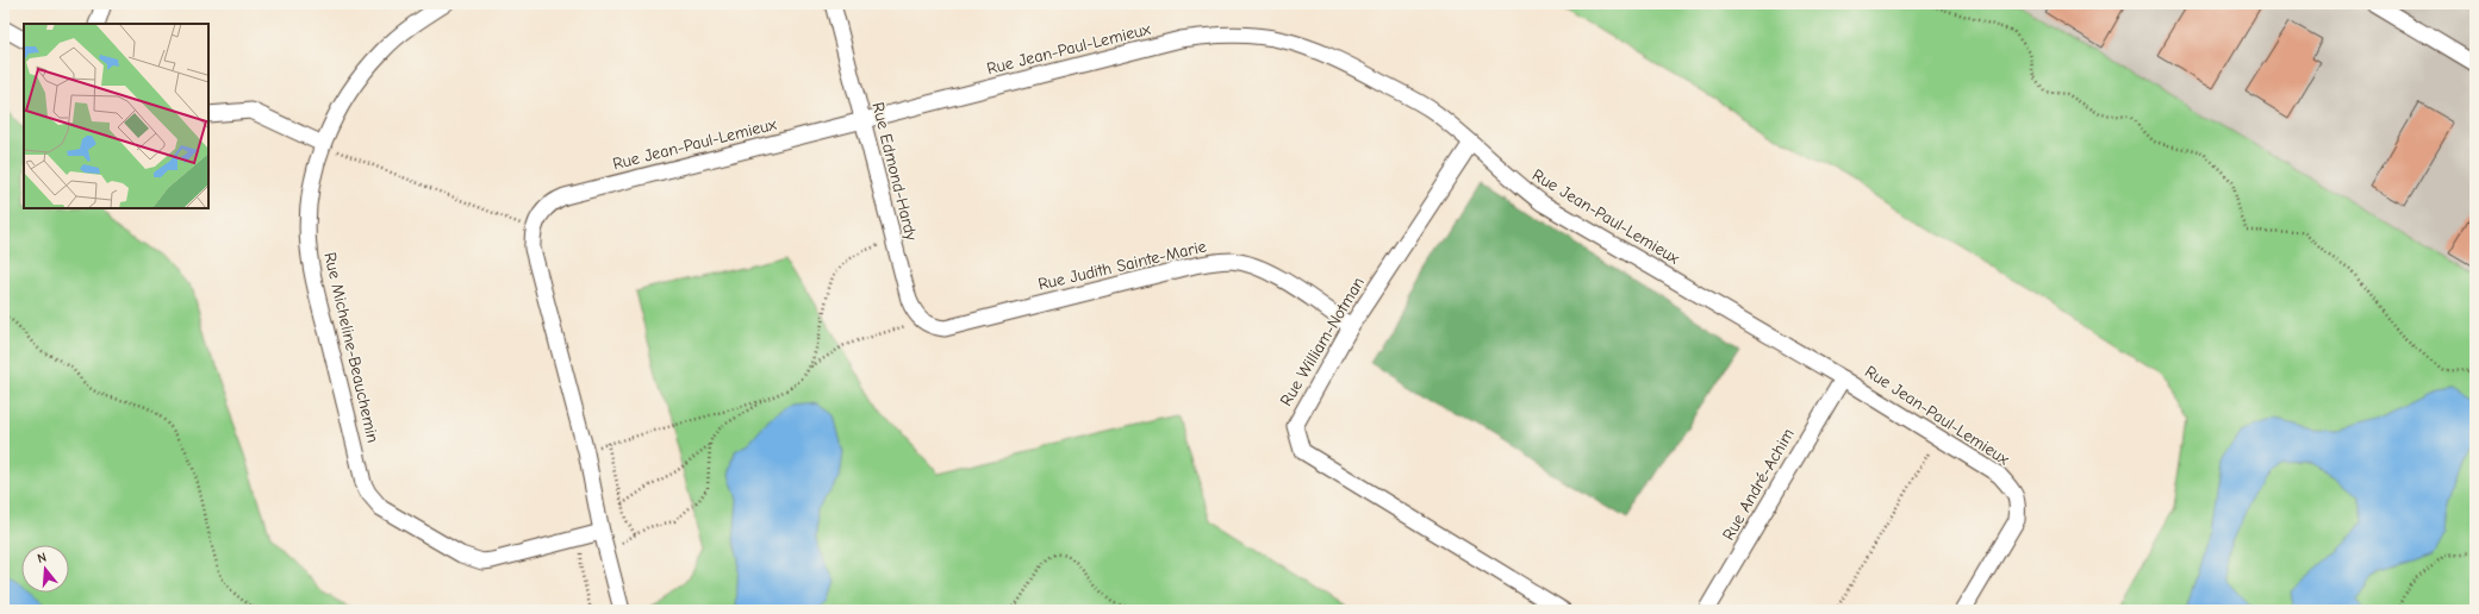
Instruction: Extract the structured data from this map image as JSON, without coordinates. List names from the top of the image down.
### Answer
{
  "streets": {
    "street": [
      "Rue Jean-Paul-Lemieux",
      "Rue Edmond-Hardy",
      "Rue Judith Sainte-Marie",
      "Rue William-Notman",
      "Rue Micheline-Beauchemin",
      "Rue André-Achim"
    ]
  },
  "crossings": [
    ["Rue Jean-Paul-Lemieux", "Rue Edmond-Hardy"],
    ["Rue Jean-Paul-Lemieux", "Rue William-Notman"],
    ["Rue Jean-Paul-Lemieux", "Rue Micheline-Beauchemin"],
    ["Rue Jean-Paul-Lemieux", "Rue André-Achim"],
    ["Rue Edmond-Hardy", "Rue Judith Sainte-Marie"],
    ["Rue Judith Sainte-Marie", "Rue William-Notman"]
  ],
  "north": "top"
}
